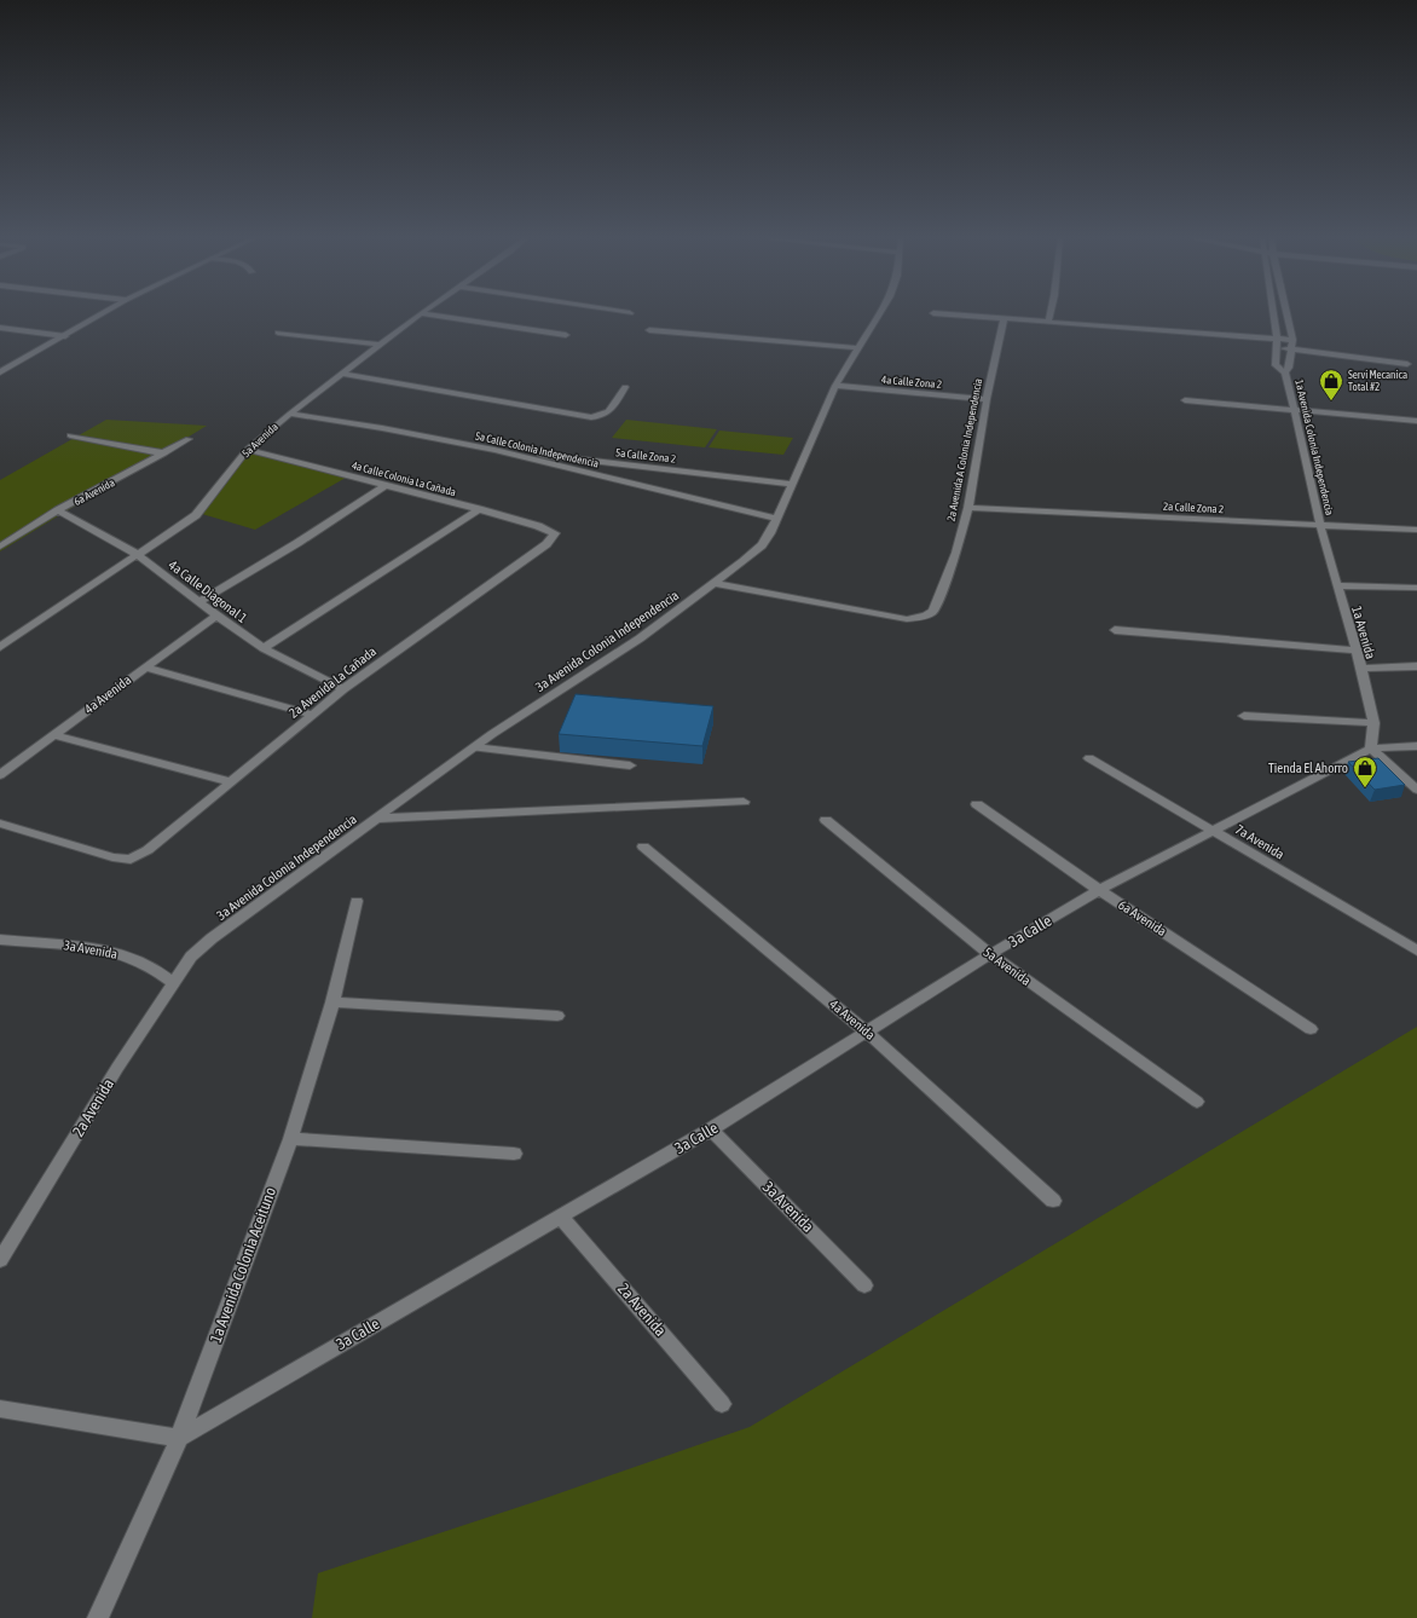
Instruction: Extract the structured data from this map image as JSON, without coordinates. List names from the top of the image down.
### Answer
{
  "streets": {
    "street": [
      "4a Calle Zona 2",
      "5a Avenida",
      "1a Avenida Colonia Independencia",
      "5a Calle Colonia Independencia",
      "2a Avenida A Colonia Independencia",
      "5a Calle Zona 2",
      "4a Calle Colonia La Cañada",
      "6a Avenida",
      "2a Calle Zona 2",
      "4a Calle Diagonal 1",
      "1a Avenida",
      "3a Avenida Colonia Independencia",
      "2a Avenida La Cañada",
      "4a Avenida",
      "7a Avenida",
      "3a Calle",
      "3a Avenida",
      "2a Avenida",
      "1a Avenida Colonia Aceituno"
    ]
  },
  "crossings": [
    ["4a Calle Zona 2", "2a Avenida A Colonia Independencia"],
    ["4a Calle Zona 2", "3a Avenida Colonia Independencia"],
    ["5a Avenida", "5a Calle Colonia Independencia"],
    ["5a Avenida", "4a Calle Colonia La Cañada"],
    ["5a Avenida", "4a Calle Diagonal 1"],
    ["5a Avenida", "3a Calle"],
    ["1a Avenida Colonia Independencia", "2a Calle Zona 2"],
    ["1a Avenida Colonia Independencia", "1a Avenida"],
    ["5a Calle Colonia Independencia", "5a Calle Zona 2"],
    ["5a Calle Colonia Independencia", "3a Avenida Colonia Independencia"],
    ["2a Avenida A Colonia Independencia", "2a Calle Zona 2"],
    ["2a Avenida A Colonia Independencia", "3a Avenida Colonia Independencia"],
    ["5a Calle Zona 2", "3a Avenida Colonia Independencia"],
    ["4a Calle Colonia La Cañada", "2a Avenida La Cañada"],
    ["6a Avenida", "4a Calle Diagonal 1"],
    ["6a Avenida", "3a Calle"],
    ["2a Calle Zona 2", "1a Avenida"],
    ["4a Calle Diagonal 1", "2a Avenida La Cañada"],
    ["4a Calle Diagonal 1", "4a Avenida"],
    ["1a Avenida", "3a Calle"],
    ["3a Avenida Colonia Independencia", "2a Avenida"],
    ["4a Avenida", "3a Calle"],
    ["7a Avenida", "3a Calle"],
    ["3a Calle", "3a Avenida"],
    ["3a Calle", "2a Avenida"],
    ["3a Calle", "1a Avenida Colonia Aceituno"],
    ["3a Avenida", "2a Avenida"]
  ],
  "places": {
    "shop": ["Servi Mecanica Total #2", "Tienda El Ahorro"]
  }
}
